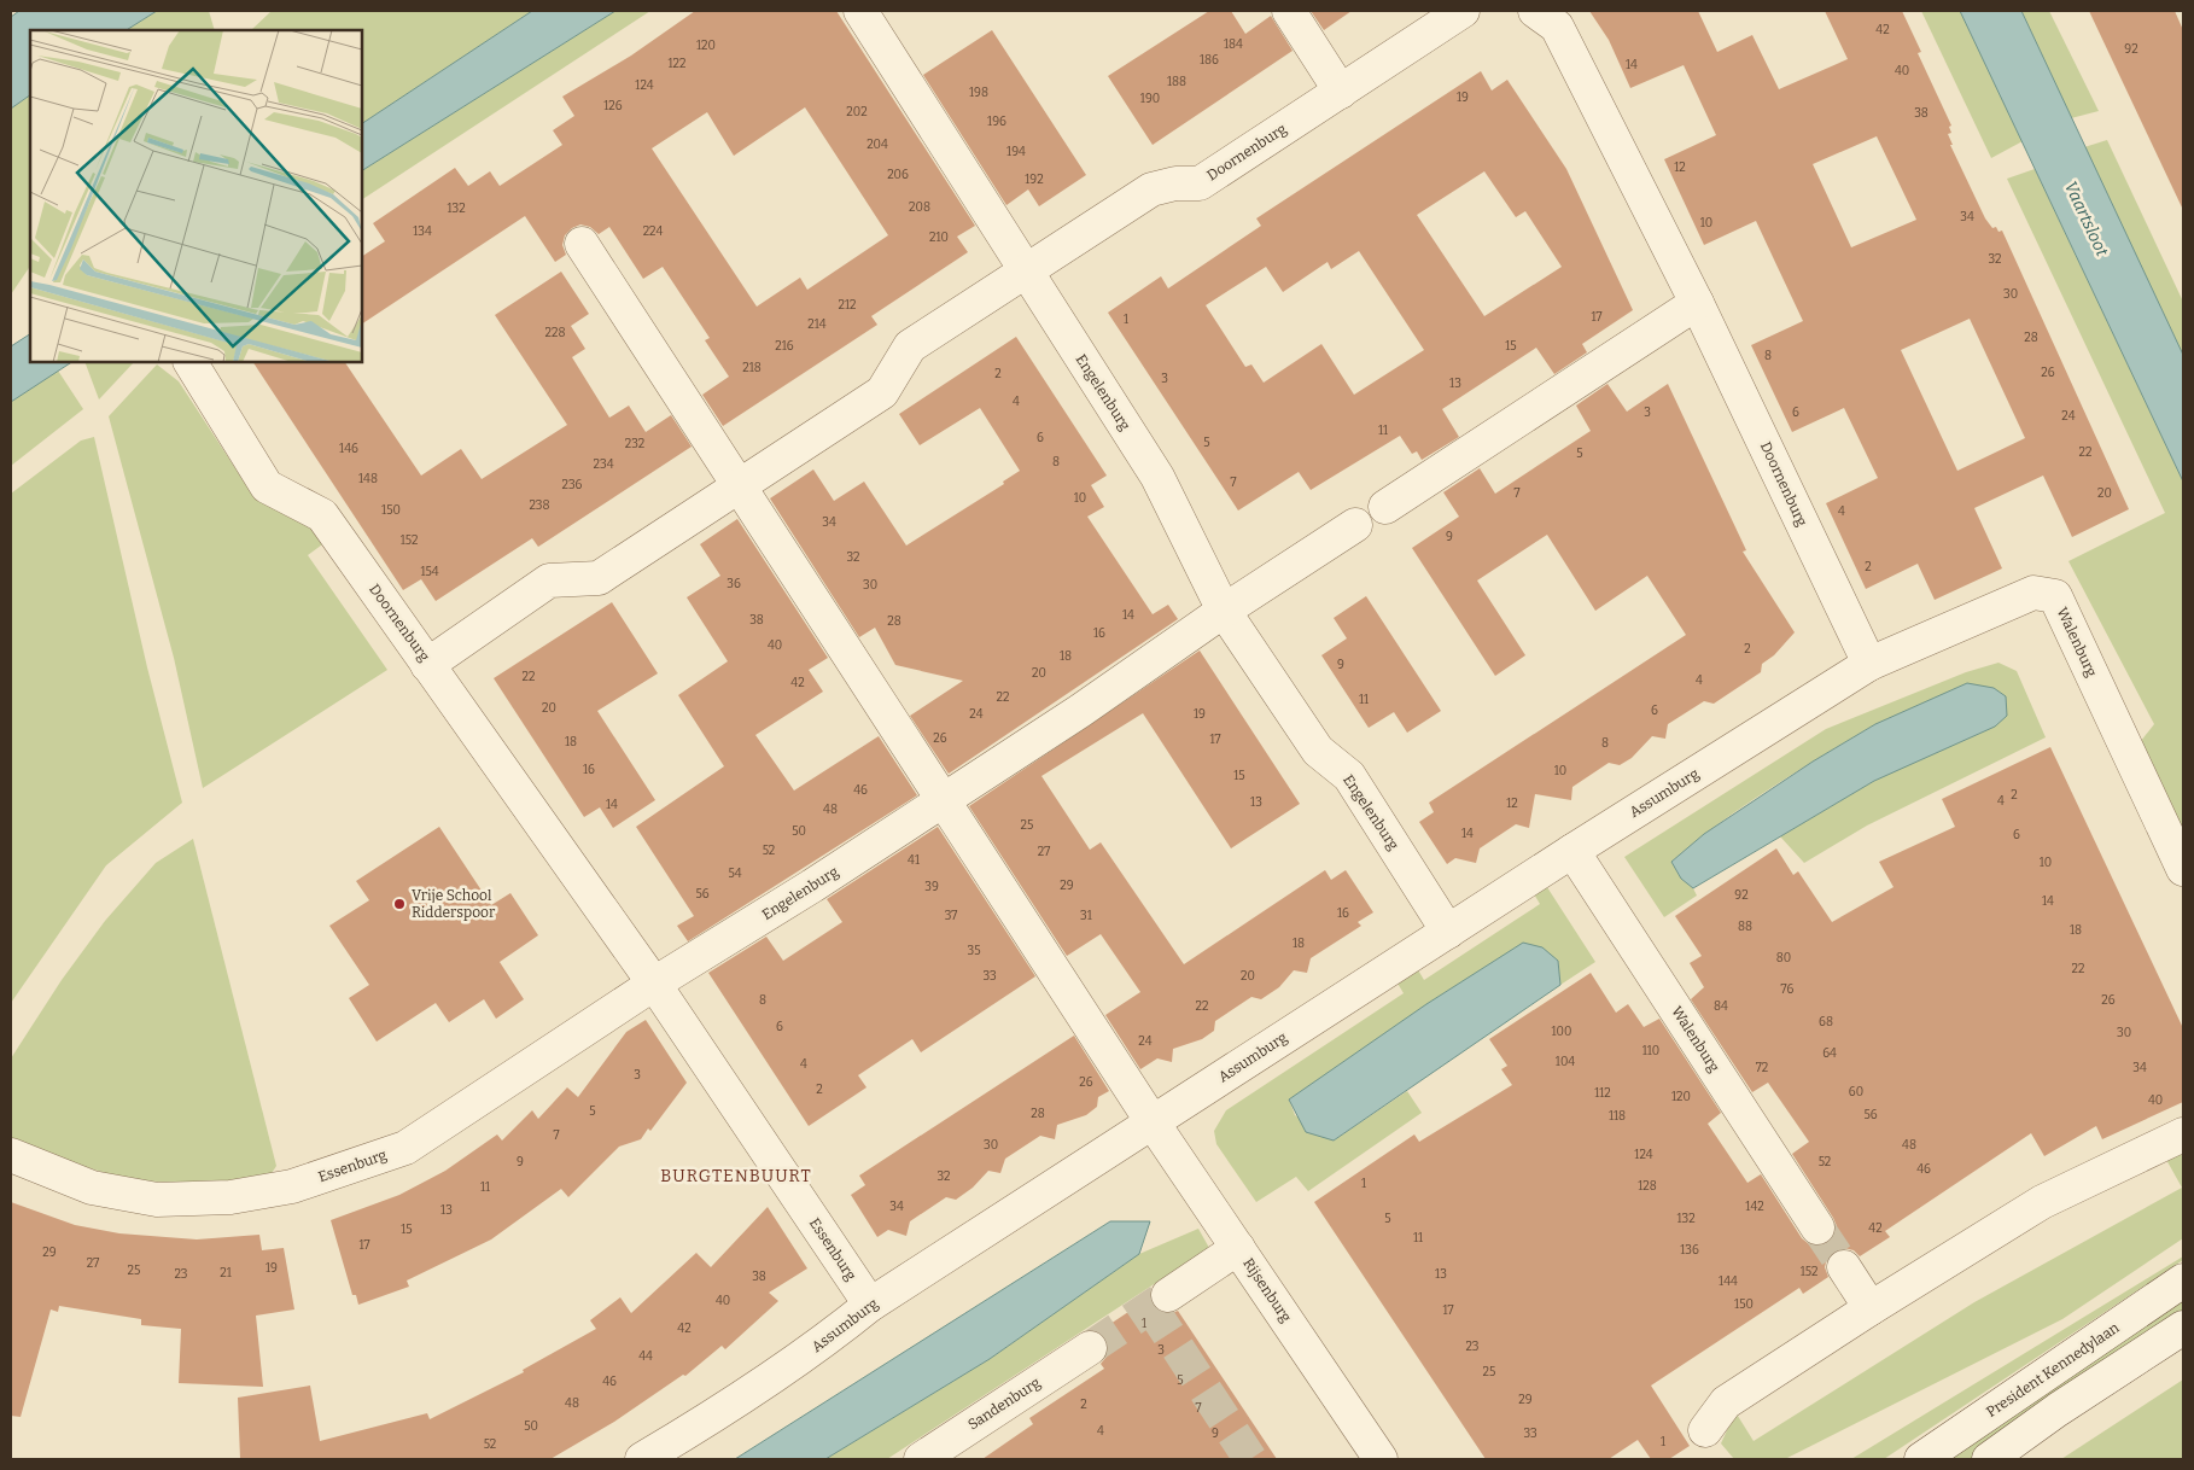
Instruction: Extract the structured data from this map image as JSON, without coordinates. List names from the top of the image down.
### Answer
{
  "streets": {
    "street": [
      "Doornenburg",
      "Engelenburg",
      "Walenburg",
      "Assumburg",
      "Essenburg",
      "Rijsenburg",
      "President Kennedylaan",
      "Sandenburg"
    ]
  },
  "crossings": [
    ["Doornenburg", "Engelenburg"],
    ["Doornenburg", "Walenburg"],
    ["Doornenburg", "Assumburg"],
    ["Doornenburg", "Essenburg"],
    ["Engelenburg", "Assumburg"],
    ["Engelenburg", "Essenburg"],
    ["Walenburg", "Assumburg"],
    ["Assumburg", "Essenburg"],
    ["Assumburg", "Rijsenburg"]
  ],
  "districts": ["BURGTENBUURT"],
  "water": ["Vaartsloot"],
  "places": ["Vrije School Ridderspoor"],
  "house_numbers": [
    "42",
    "184",
    "120",
    "92",
    "186",
    "122",
    "14",
    "40",
    "188",
    "124",
    "198",
    "19",
    "190",
    "126",
    "202",
    "38",
    "196",
    "204",
    "194",
    "12",
    "206",
    "192",
    "208",
    "132",
    "34",
    "10",
    "134",
    "224",
    "210",
    "32",
    "30",
    "212",
    "17",
    "1",
    "214",
    "228",
    "28",
    "216",
    "15",
    "8",
    "218",
    "26",
    "2",
    "3",
    "13",
    "4",
    "3",
    "6",
    "24",
    "11",
    "6",
    "5",
    "232",
    "146",
    "22",
    "5",
    "8",
    "234",
    "148",
    "7",
    "236",
    "7",
    "20",
    "10",
    "238",
    "150",
    "4",
    "34",
    "9",
    "152",
    "32",
    "2",
    "154",
    "36",
    "30",
    "14",
    "38",
    "28",
    "16",
    "40",
    "2",
    "18",
    "9",
    "20",
    "22",
    "4",
    "42",
    "22",
    "11",
    "20",
    "6",
    "24",
    "19",
    "26",
    "17",
    "18",
    "8",
    "16",
    "10",
    "15",
    "46",
    "2",
    "4",
    "13",
    "12",
    "14",
    "48",
    "25",
    "50",
    "14",
    "6",
    "52",
    "27",
    "41",
    "10",
    "54",
    "29",
    "39",
    "56",
    "92",
    "14",
    "16",
    "37",
    "31",
    "88",
    "18",
    "18",
    "35",
    "80",
    "22",
    "33",
    "20",
    "76",
    "8",
    "26",
    "22",
    "84",
    "68",
    "6",
    "100",
    "30",
    "24",
    "110",
    "64",
    "104",
    "4",
    "72",
    "34",
    "3",
    "26",
    "2",
    "60",
    "112",
    "120",
    "40",
    "5",
    "28",
    "56",
    "118",
    "7",
    "30",
    "48",
    "124",
    "9",
    "52",
    "46",
    "32",
    "1",
    "128",
    "11",
    "34",
    "142",
    "13",
    "5",
    "132",
    "42",
    "15",
    "11",
    "17",
    "136",
    "29",
    "27",
    "19",
    "25",
    "152",
    "21",
    "23",
    "13",
    "38",
    "144",
    "40",
    "150",
    "17",
    "1",
    "42",
    "23",
    "3",
    "44",
    "25",
    "5",
    "46",
    "29",
    "48",
    "2",
    "7",
    "50",
    "4",
    "9",
    "33",
    "1",
    "52"
  ]
}
